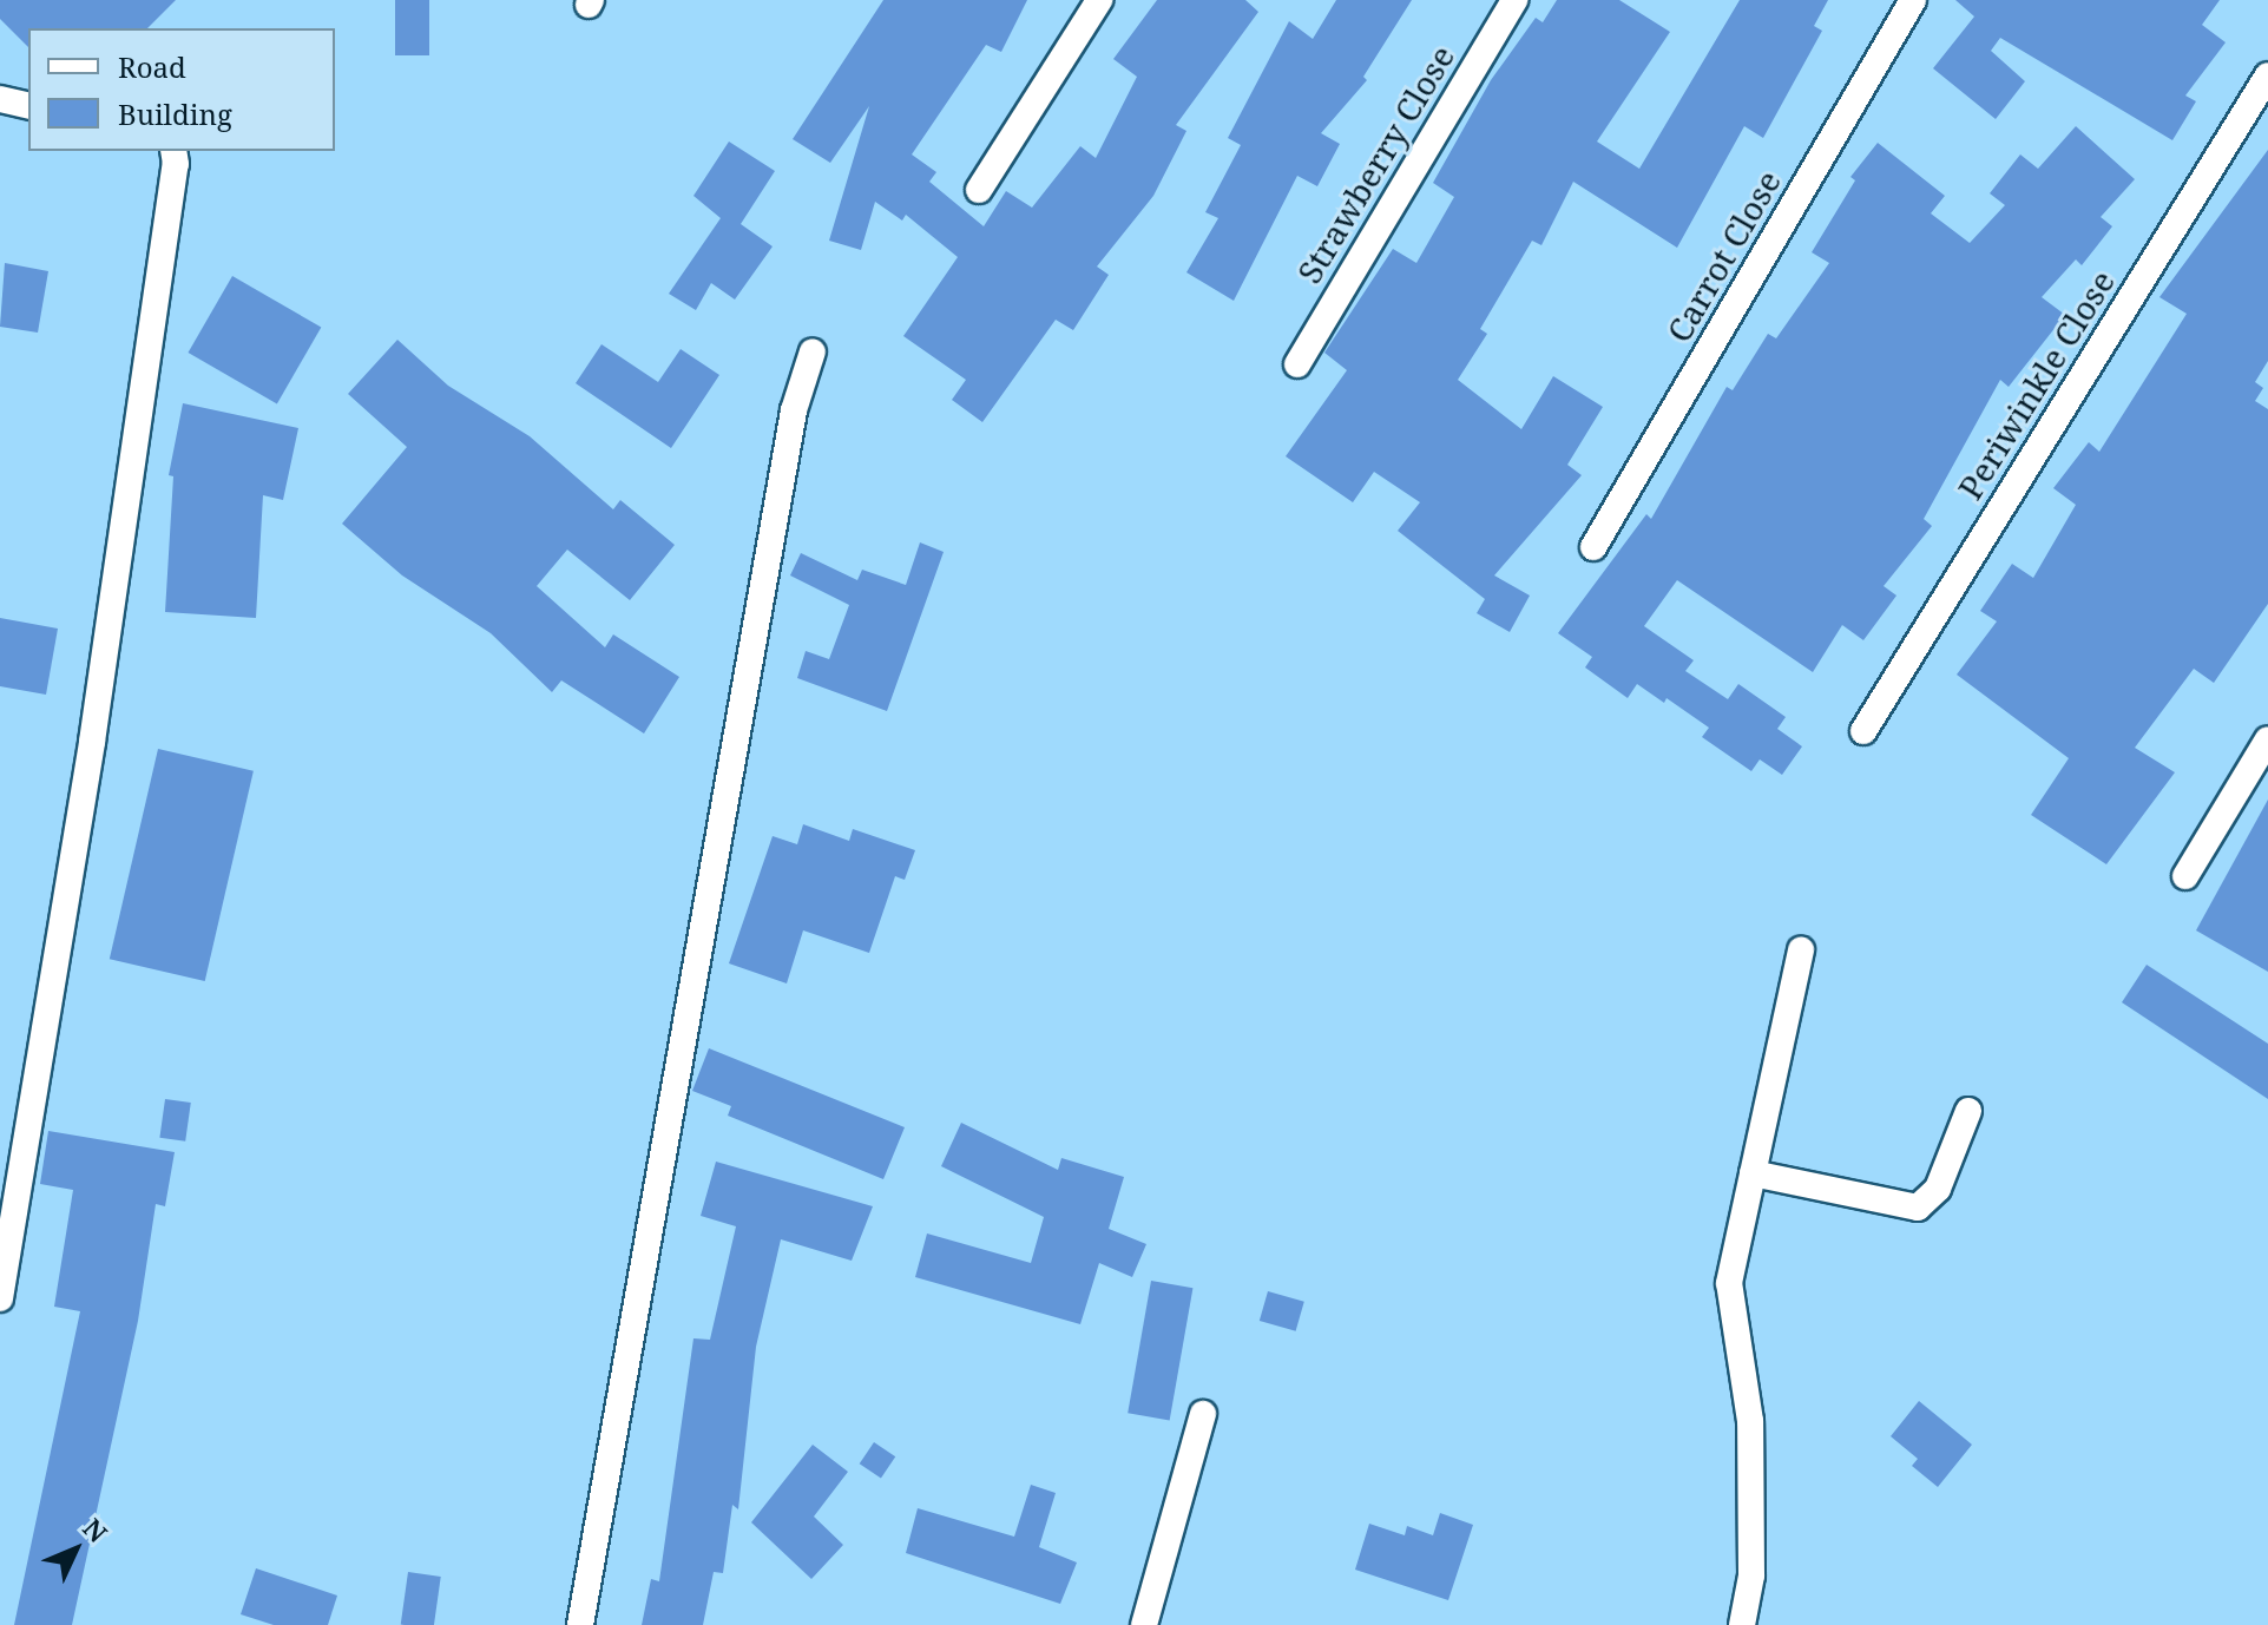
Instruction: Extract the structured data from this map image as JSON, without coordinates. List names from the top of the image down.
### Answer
{
  "streets": {
    "street": ["Strawberry Close", "Carrot Close", "Periwinkle Close"]
  },
  "legend": ["Road", "Building"],
  "north": "top right"
}
